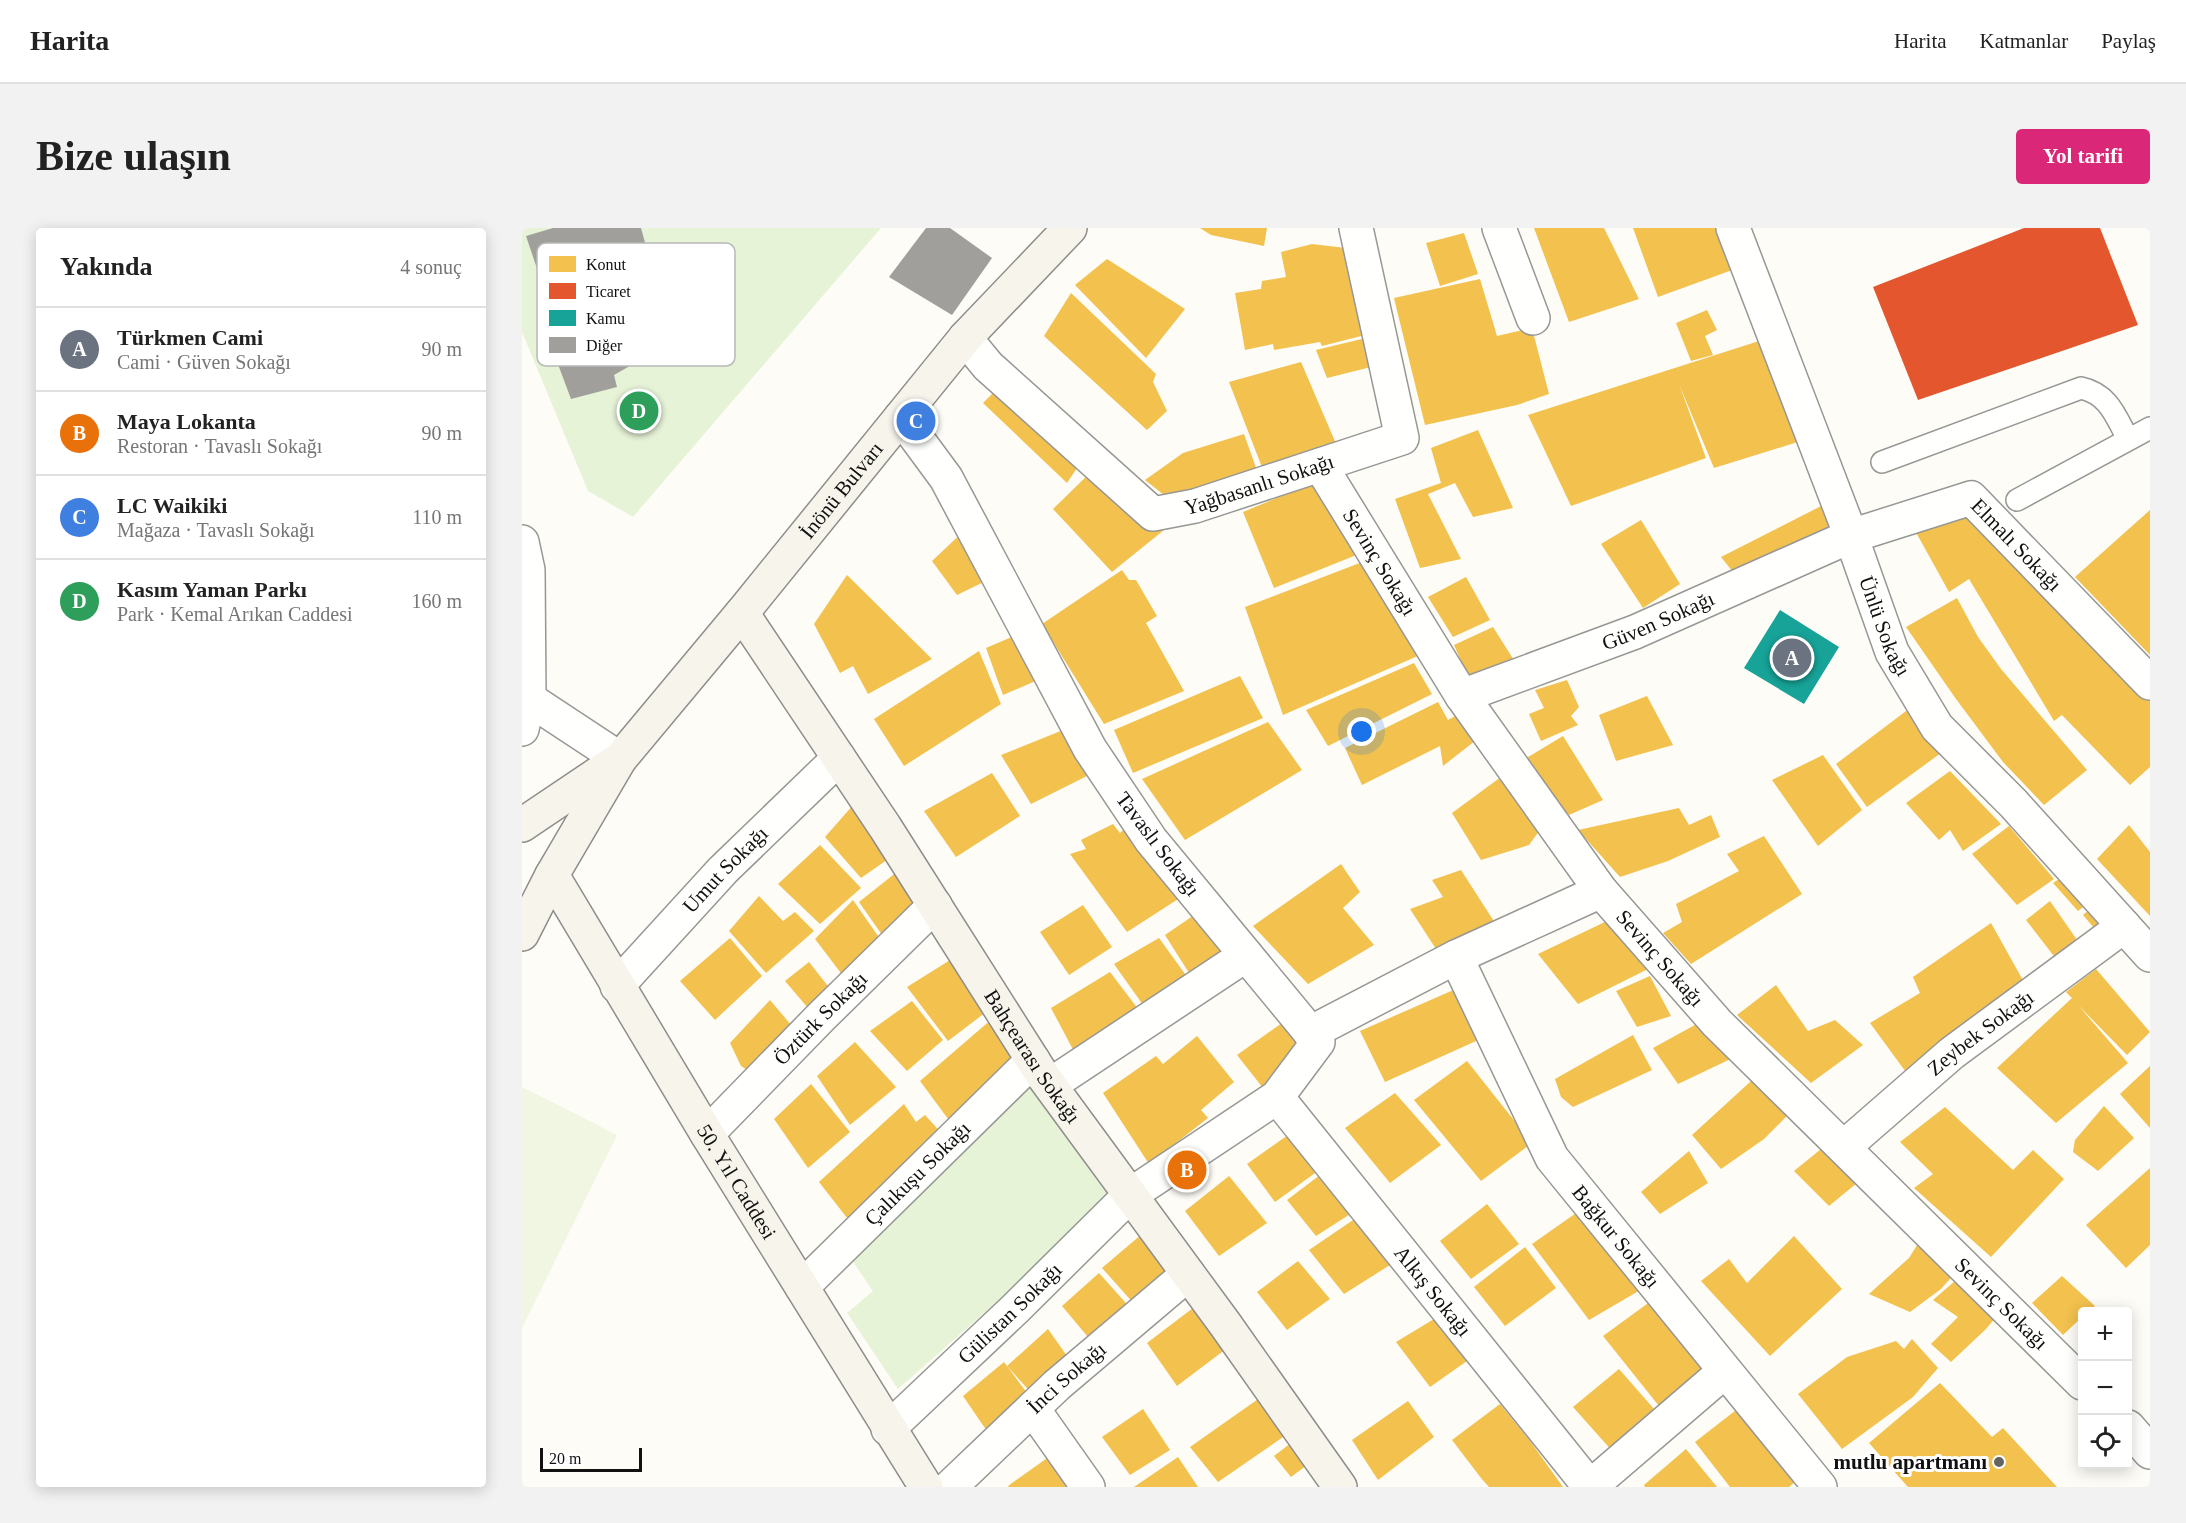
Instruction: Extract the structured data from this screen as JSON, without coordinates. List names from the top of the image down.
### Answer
{
  "streets": {
    "street": [
      "Yağbasanlı Sokağı",
      "İnönü Bulvarı",
      "Elmalı Sokağı",
      "Sevinç Sokağı",
      "Güven Sokağı",
      "Ünlü Sokağı",
      "Tavaslı Sokağı",
      "Umut Sokağı",
      "Öztürk Sokağı",
      "Zeybek Sokağı",
      "Bahçearası Sokağı",
      "Çalıkuşu Sokağı",
      "50. Yıl Caddesi",
      "Bağkur Sokağı",
      "Alkış Sokağı",
      "Gülistan Sokağı",
      "İnci Sokağı"
    ]
  },
  "crossings": [
    ["Yağbasanlı Sokağı", "İnönü Bulvarı"],
    ["Yağbasanlı Sokağı", "Sevinç Sokağı"],
    ["İnönü Bulvarı", "Tavaslı Sokağı"],
    ["İnönü Bulvarı", "Bahçearası Sokağı"],
    ["İnönü Bulvarı", "50. Yıl Caddesi"],
    ["Elmalı Sokağı", "Güven Sokağı"],
    ["Elmalı Sokağı", "Ünlü Sokağı"],
    ["Sevinç Sokağı", "Güven Sokağı"],
    ["Sevinç Sokağı", "Zeybek Sokağı"],
    ["Güven Sokağı", "Ünlü Sokağı"],
    ["Ünlü Sokağı", "Zeybek Sokağı"],
    ["Tavaslı Sokağı", "Çalıkuşu Sokağı"],
    ["Umut Sokağı", "Bahçearası Sokağı"],
    ["Umut Sokağı", "50. Yıl Caddesi"],
    ["Öztürk Sokağı", "Bahçearası Sokağı"],
    ["Öztürk Sokağı", "50. Yıl Caddesi"],
    ["Bahçearası Sokağı", "Çalıkuşu Sokağı"],
    ["Bahçearası Sokağı", "Gülistan Sokağı"],
    ["Bahçearası Sokağı", "İnci Sokağı"],
    ["Çalıkuşu Sokağı", "50. Yıl Caddesi"],
    ["50. Yıl Caddesi", "Gülistan Sokağı"]
  ],
  "places": ["mutlu apartmanı"],
  "legend": [
    "Konut",
    "Ticaret",
    "Kamu",
    "Diğer"
  ],
  "scale_bar": "20 m",
  "page": {
    "header": "Harita",
    "nav": ["Harita", "Katmanlar", "Paylaş"],
    "buttons": "Yol tarifi",
    "title": "Bize ulaşın",
    "heading": ["Yakında", "4 sonuç"],
    "list": [
      {
        "mark": "A",
        "name": "Türkmen Cami",
        "note": "Cami · Güven Sokağı",
        "value": "90 m"
      },
      {
        "mark": "B",
        "name": "Maya Lokanta",
        "note": "Restoran · Tavaslı Sokağı",
        "value": "90 m"
      },
      {
        "mark": "C",
        "name": "LC Waikiki",
        "note": "Mağaza · Tavaslı Sokağı",
        "value": "110 m"
      },
      {
        "mark": "D",
        "name": "Kasım Yaman Parkı",
        "note": "Park · Kemal Arıkan Caddesi",
        "value": "160 m"
      }
    ],
    "pins": [
      "D",
      "C",
      "A",
      "B"
    ],
    "map_buttons": ["+", "−"],
    "scale": "20 m"
  }
}
